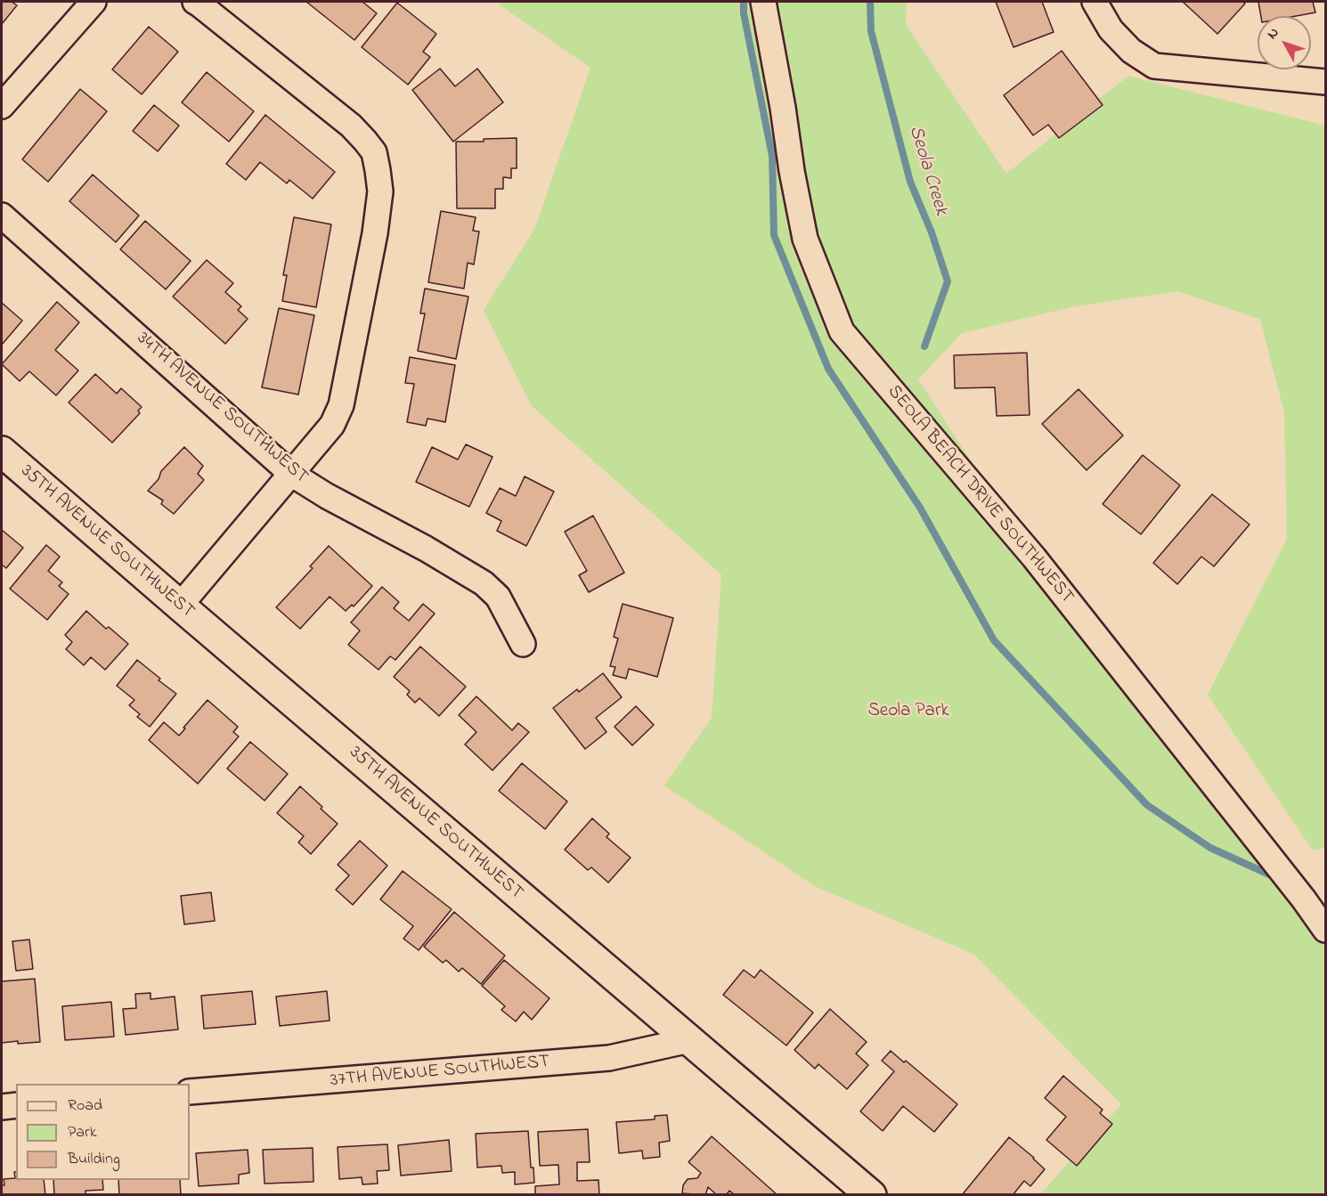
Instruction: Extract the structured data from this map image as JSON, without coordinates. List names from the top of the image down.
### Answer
{
  "streets": {
    "street": [
      "34TH AVENUE SOUTHWEST",
      "SEOLA BEACH DRIVE SOUTHWEST",
      "35TH AVENUE SOUTHWEST",
      "37TH AVENUE SOUTHWEST"
    ]
  },
  "crossings": [
    ["35TH AVENUE SOUTHWEST", "37TH AVENUE SOUTHWEST"]
  ],
  "water": ["Seola Creek"],
  "parks": ["Seola Park"],
  "legend": ["Road", "Park", "Building"],
  "north": "top left"
}
